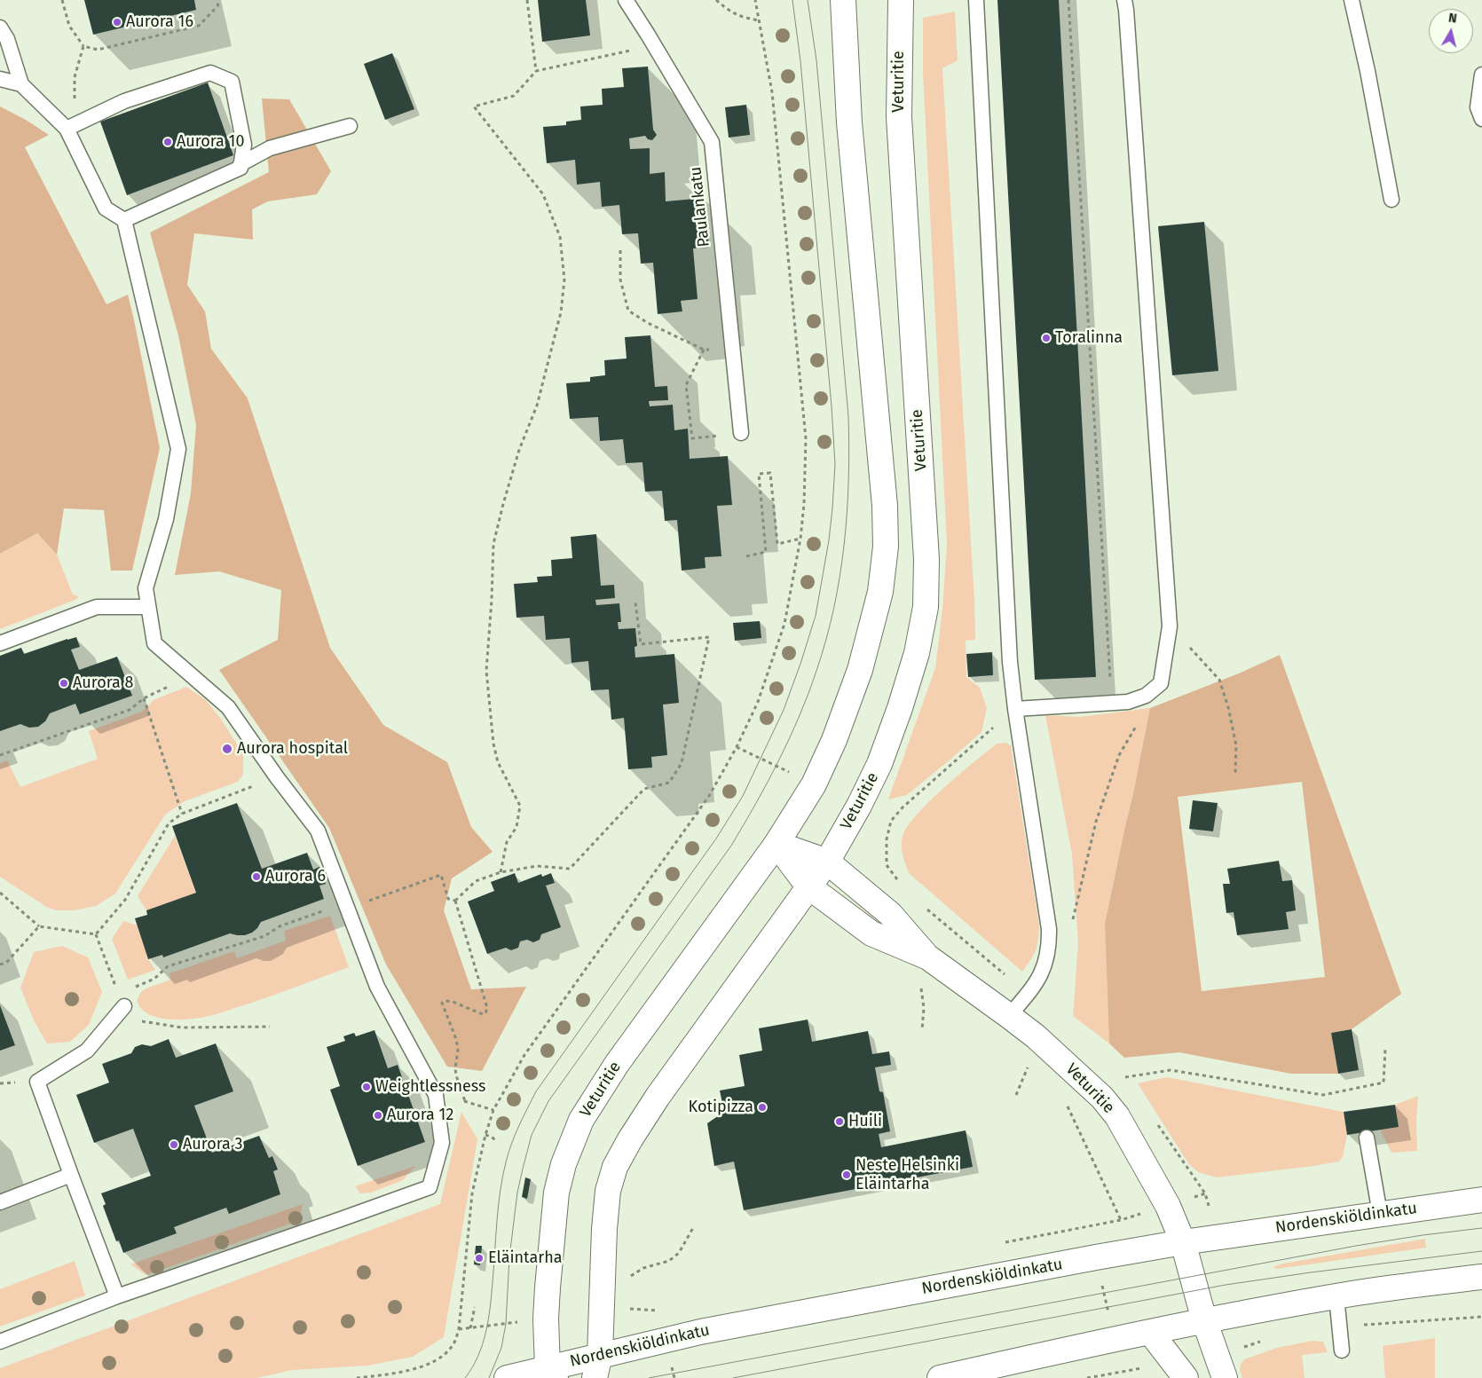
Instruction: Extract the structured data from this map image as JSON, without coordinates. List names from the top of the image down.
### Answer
{
  "streets": {
    "main road": ["Veturitie", "Nordenskiöldinkatu"],
    "lane": ["Paulankatu"]
  },
  "crossings": [
    ["Veturitie", "Nordenskiöldinkatu"]
  ],
  "places": [
    "Aurora 16",
    "Aurora 10",
    "Toralinna",
    "Aurora 8",
    "Aurora hospital",
    "Aurora 6",
    "Weightlessness",
    "Kotipizza",
    "Aurora 12",
    "Huili",
    "Aurora 3",
    "Neste Helsinki Eläintarha",
    "Eläintarha"
  ],
  "north": "top"
}
